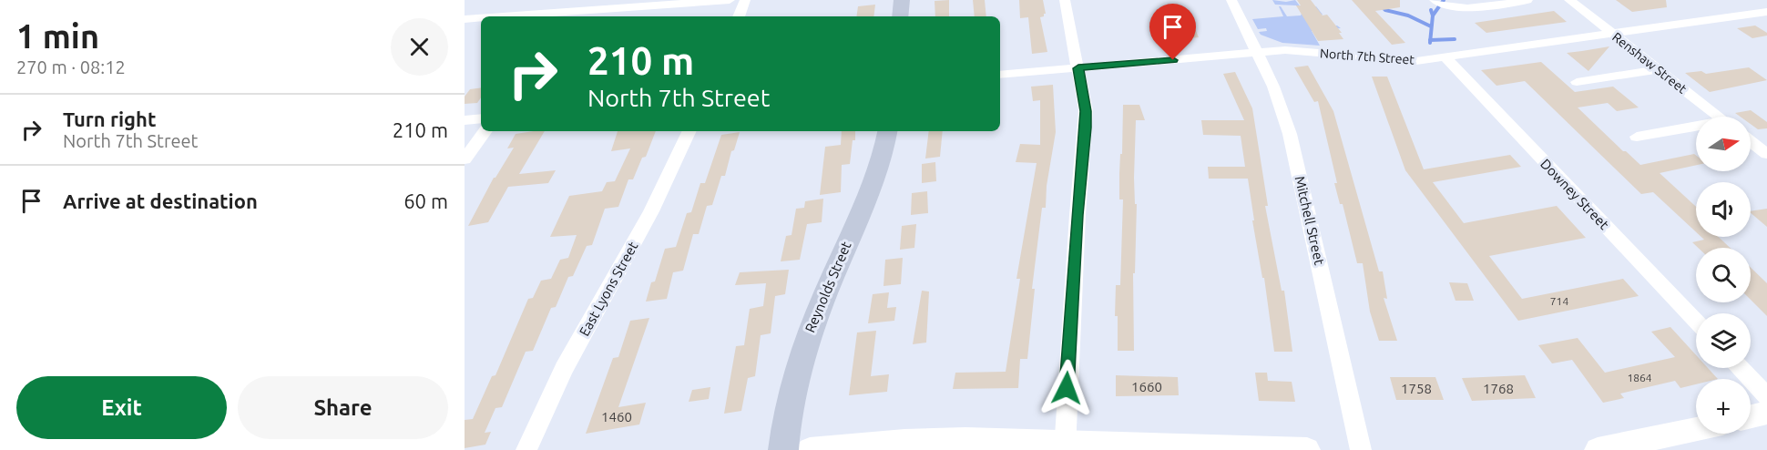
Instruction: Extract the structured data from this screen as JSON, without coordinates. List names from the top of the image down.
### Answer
{
  "streets": {
    "main road": ["Reynolds Street"],
    "street": [
      "North 7th Street",
      "Renshaw Street",
      "Downey Street",
      "Mitchell Street",
      "East Lyons Street"
    ]
  },
  "crossings": [
    ["North 7th Street", "Renshaw Street"],
    ["North 7th Street", "Downey Street"],
    ["North 7th Street", "Mitchell Street"]
  ],
  "house_numbers": [
    "714",
    "1864",
    "1660",
    "1758",
    "1768",
    "1460"
  ],
  "north": "right",
  "page": {
    "heading": ["1 min", "270 m · 08:12"],
    "turn": ["210 m", "North 7th Street"],
    "list": [
      {
        "name": "Turn right",
        "note": "North 7th Street",
        "value": "210 m"
      },
      {
        "name": "Arrive at destination",
        "value": "60 m"
      }
    ],
    "map_buttons": "+",
    "buttons": ["Exit", "Share"]
  }
}
